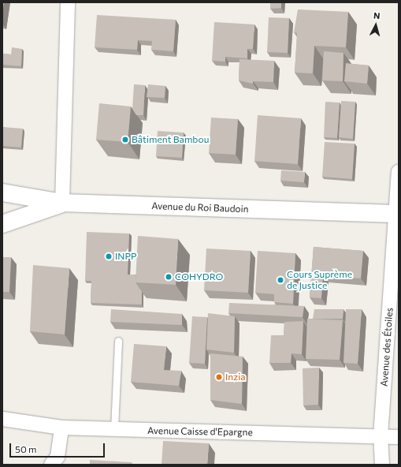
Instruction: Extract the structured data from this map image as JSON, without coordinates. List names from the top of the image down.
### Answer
{
  "streets": {
    "street": ["Avenue du Roi Baudoin", "Avenue des Étoiles", "Avenue Caisse d'Epargne"]
  },
  "crossings": [
    ["Avenue du Roi Baudoin", "Avenue des Étoiles"],
    ["Avenue des Étoiles", "Avenue Caisse d'Epargne"]
  ],
  "places": [
    "Bâtiment Bambou",
    "INPP",
    "COHYDRO",
    "Cours Suprème de Justice",
    "Inzia"
  ],
  "scale_bar": "50 m",
  "north": "top"
}
